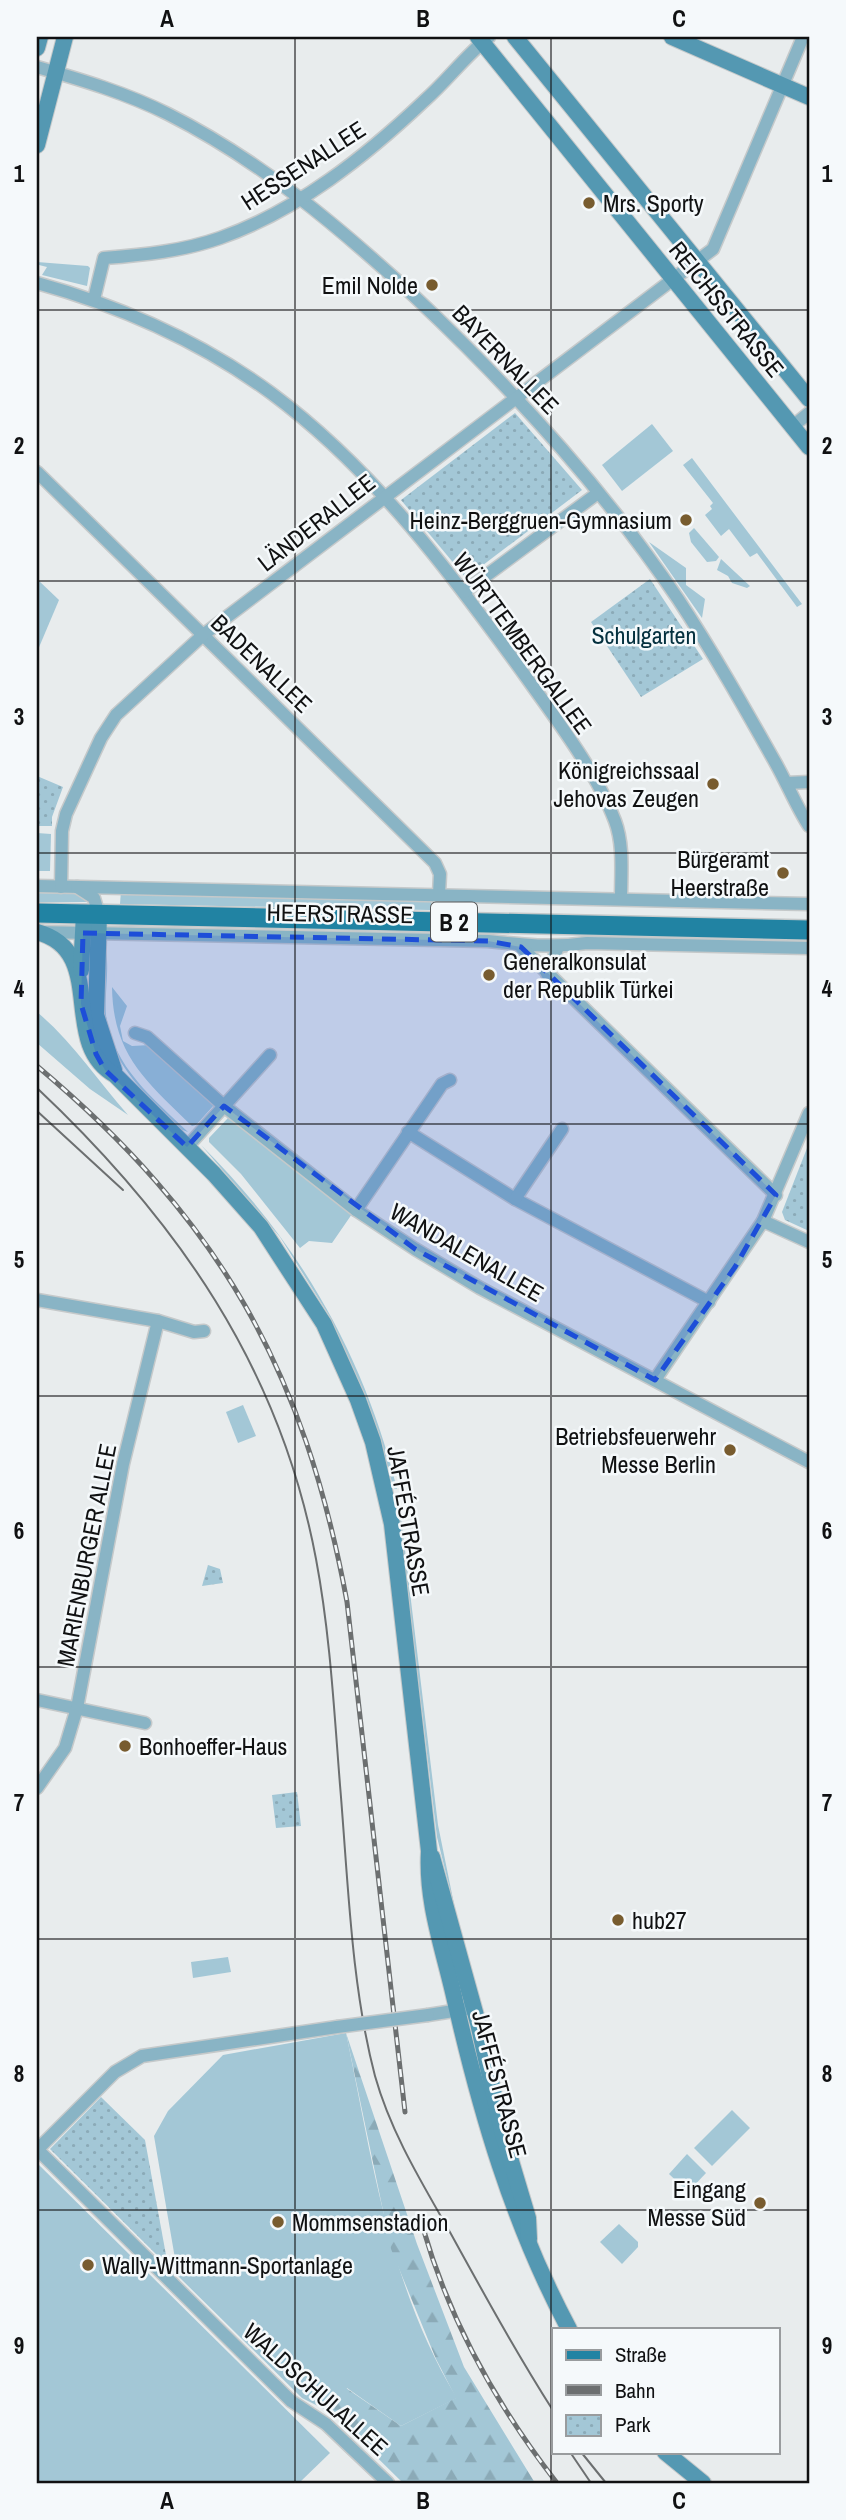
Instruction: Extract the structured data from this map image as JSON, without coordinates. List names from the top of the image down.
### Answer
{
  "streets": {
    "main road": [
      "REICHSSTRASSE",
      "HEERSTRASSE",
      "B 2",
      "JAFFÉSTRASSE"
    ],
    "street": [
      "HESSENALLEE",
      "BAYERNALLEE",
      "LÄNDERALLEE",
      "WÜRTTEMBERGALLEE",
      "BADENALLEE",
      "WANDALENALLEE",
      "MARIENBURGER ALLEE",
      "WALDSCHULALLEE"
    ]
  },
  "crossings": [
    ["HESSENALLEE", "REICHSSTRASSE"],
    ["HESSENALLEE", "BAYERNALLEE"],
    ["HESSENALLEE", "WÜRTTEMBERGALLEE"],
    ["REICHSSTRASSE", "LÄNDERALLEE"],
    ["BAYERNALLEE", "LÄNDERALLEE"],
    ["LÄNDERALLEE", "WÜRTTEMBERGALLEE"],
    ["LÄNDERALLEE", "BADENALLEE"],
    ["LÄNDERALLEE", "HEERSTRASSE"],
    ["WÜRTTEMBERGALLEE", "HEERSTRASSE"],
    ["BADENALLEE", "HEERSTRASSE"],
    ["HEERSTRASSE", "JAFFÉSTRASSE"]
  ],
  "parks": ["Schulgarten"],
  "places": [
    "Mrs. Sporty",
    "Emil Nolde",
    "Heinz-Berggruen-Gymnasium",
    "Königreichssaal Jehovas Zeugen",
    "Bürgeramt Heerstraße",
    "Generalkonsulat der Republik Türkei",
    "Betriebsfeuerwehr Messe Berlin",
    "Bonhoeffer-Haus",
    "hub27",
    "Eingang Messe Süd",
    "Mommsenstadion",
    "Wally-Wittmann-Sportanlage"
  ],
  "legend": ["Straße", "Bahn", "Park"],
  "grid": {
    "columns": ["A", "B", "C"],
    "rows": [
      "1",
      "2",
      "3",
      "4",
      "5",
      "6",
      "7",
      "8",
      "9"
    ]
  }
}
